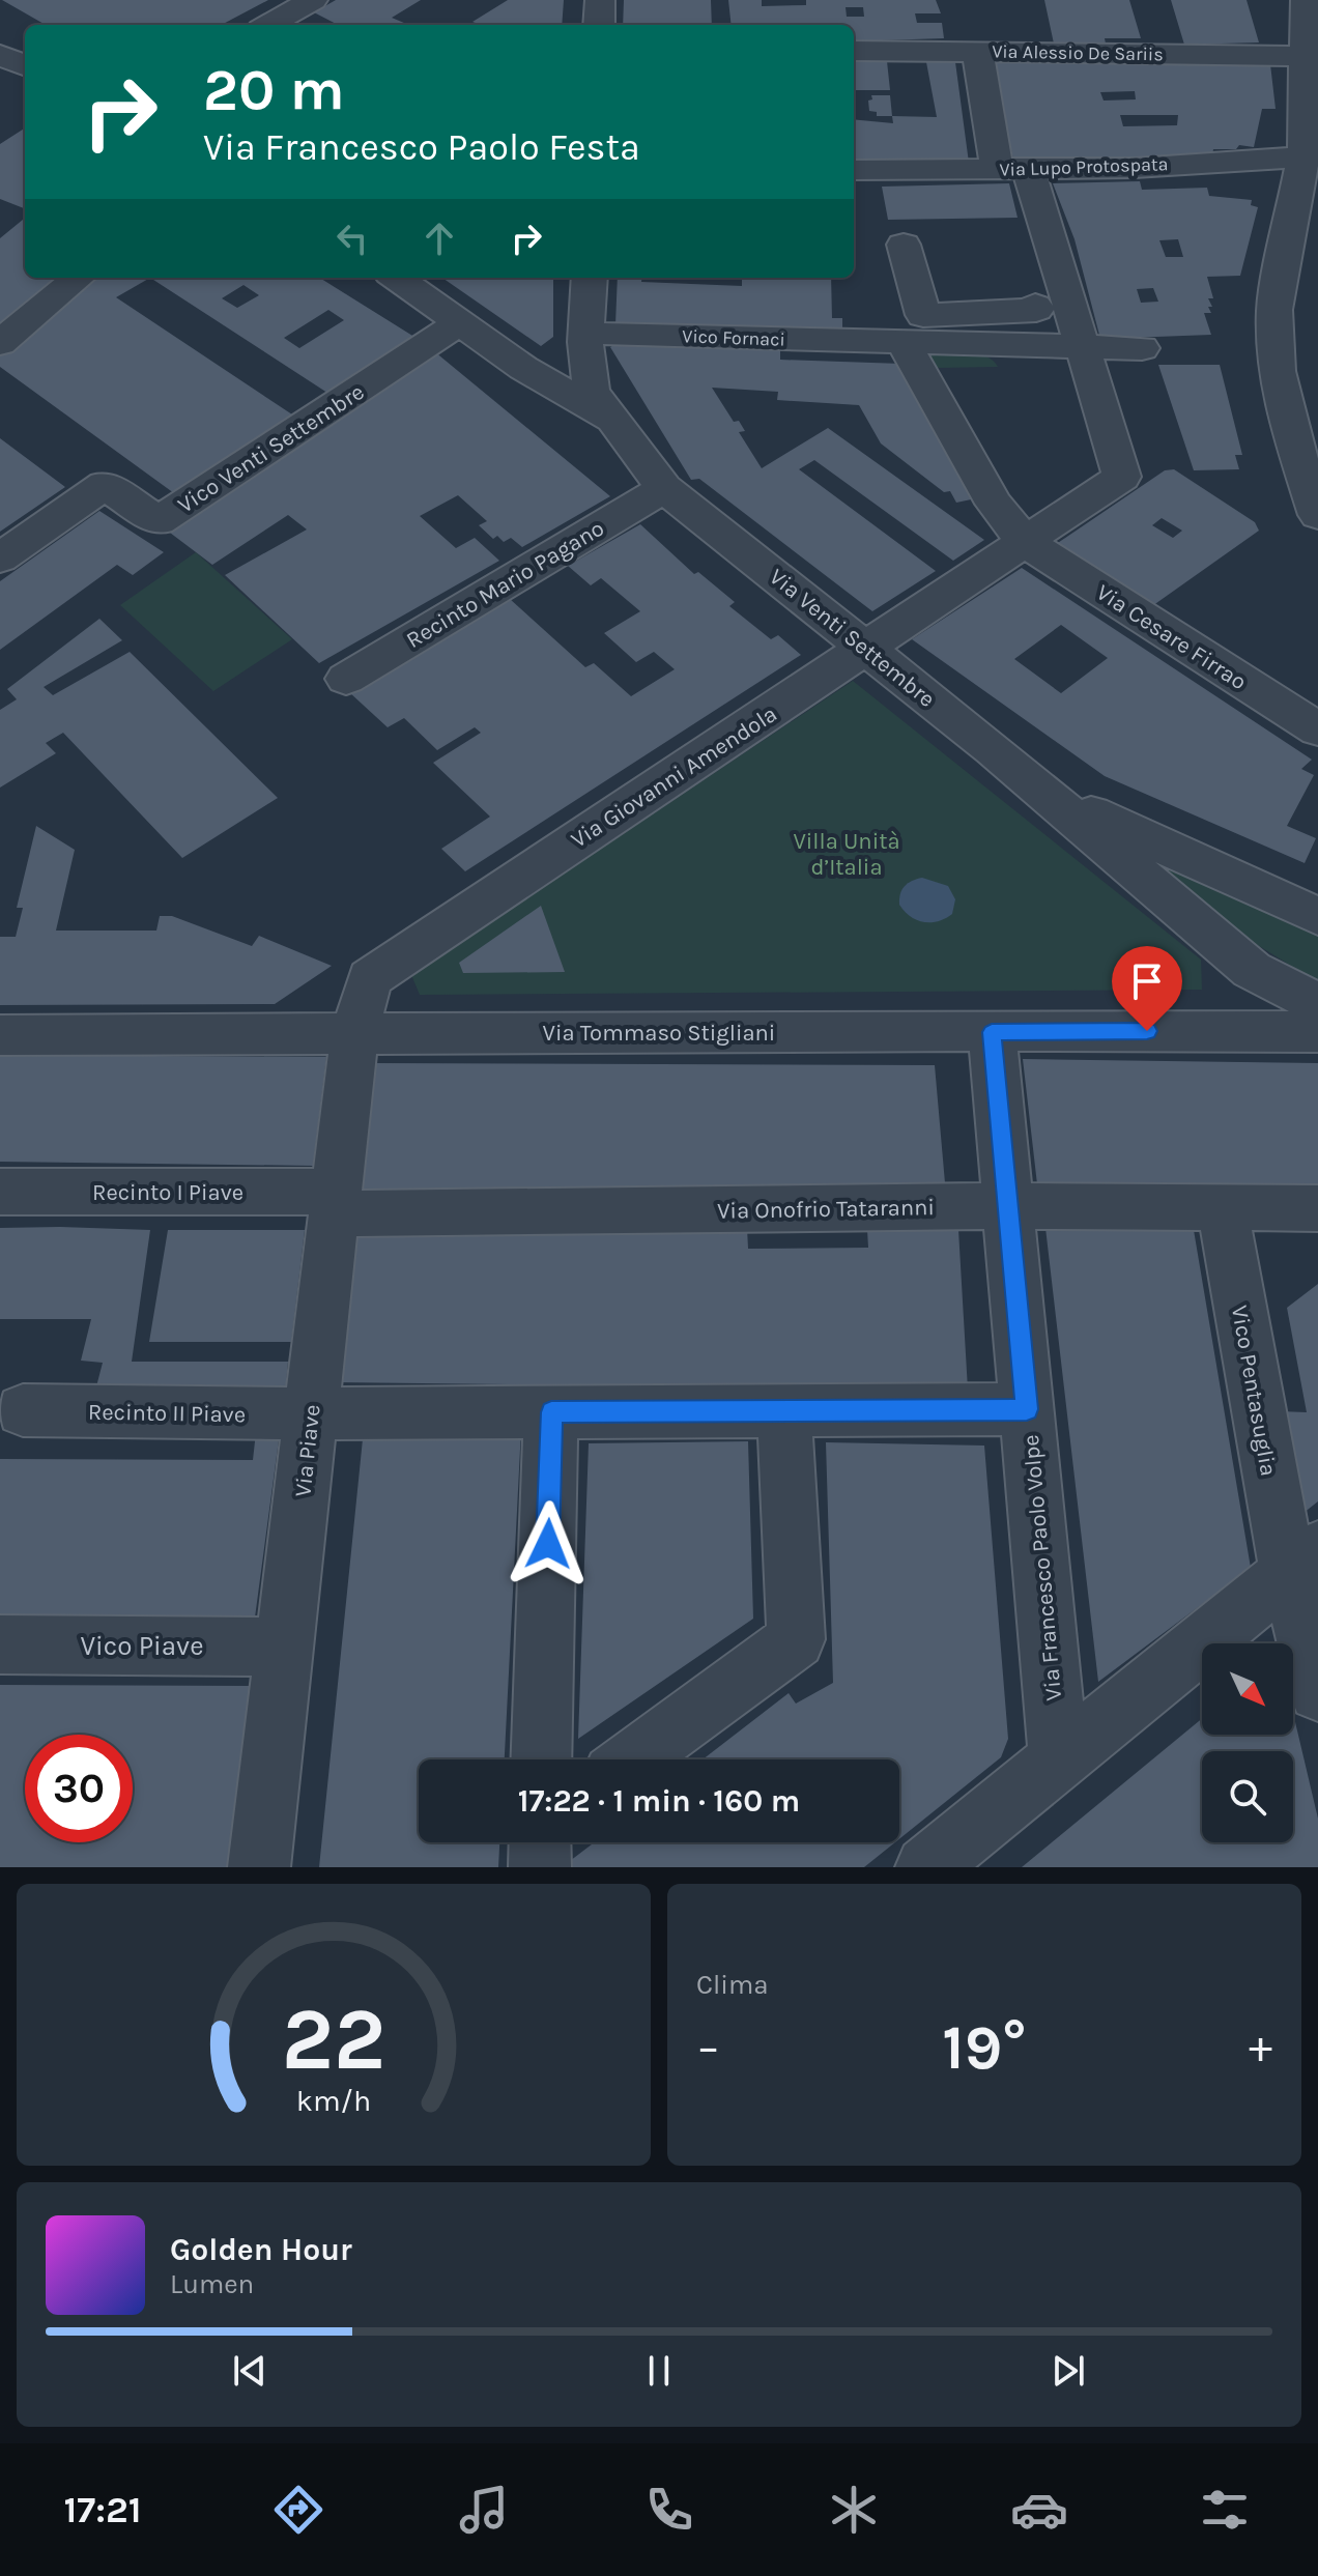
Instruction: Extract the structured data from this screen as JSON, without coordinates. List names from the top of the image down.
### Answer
{
  "streets": {
    "street": [
      "Via Alessio De Sariis",
      "Via Lupo Protospata",
      "Vico Fornaci",
      "Vico Venti Settembre",
      "Recinto Mario Pagano",
      "Via Cesare Firrao",
      "Via Venti Settembre",
      "Via Giovanni Amendola",
      "Via Tommaso Stigliani",
      "Recinto I Piave",
      "Via Onofrio Tataranni",
      "Vico Pentasuglia",
      "Recinto II Piave",
      "Via Piave",
      "Via Francesco Paolo Volpe",
      "Vico Piave"
    ]
  },
  "crossings": [
    ["Vico Fornaci", "Via Cesare Firrao"],
    ["Recinto Mario Pagano", "Via Venti Settembre"],
    ["Via Cesare Firrao", "Via Giovanni Amendola"],
    ["Via Venti Settembre", "Via Giovanni Amendola"],
    ["Via Giovanni Amendola", "Via Tommaso Stigliani"],
    ["Via Giovanni Amendola", "Via Piave"],
    ["Via Tommaso Stigliani", "Via Piave"],
    ["Via Tommaso Stigliani", "Via Francesco Paolo Volpe"],
    ["Recinto I Piave", "Via Onofrio Tataranni"],
    ["Recinto I Piave", "Via Piave"],
    ["Via Onofrio Tataranni", "Vico Pentasuglia"],
    ["Via Onofrio Tataranni", "Via Piave"],
    ["Via Onofrio Tataranni", "Via Francesco Paolo Volpe"],
    ["Recinto II Piave", "Via Piave"],
    ["Recinto II Piave", "Via Francesco Paolo Volpe"],
    ["Via Piave", "Vico Piave"]
  ],
  "parks": ["Villa Unità d’Italia"],
  "north": "bottom right",
  "page": {
    "turn": ["20 m", "Via Francesco Paolo Festa"],
    "limit": "30",
    "trip": "17:22 · 1 min · 160 m",
    "tile": "Clima",
    "heat": ["−", "19°", "+"],
    "song": ["Golden Hour", "Lumen"],
    "tabs": "17:21",
    "gauge": ["22", "km/h"]
  }
}
